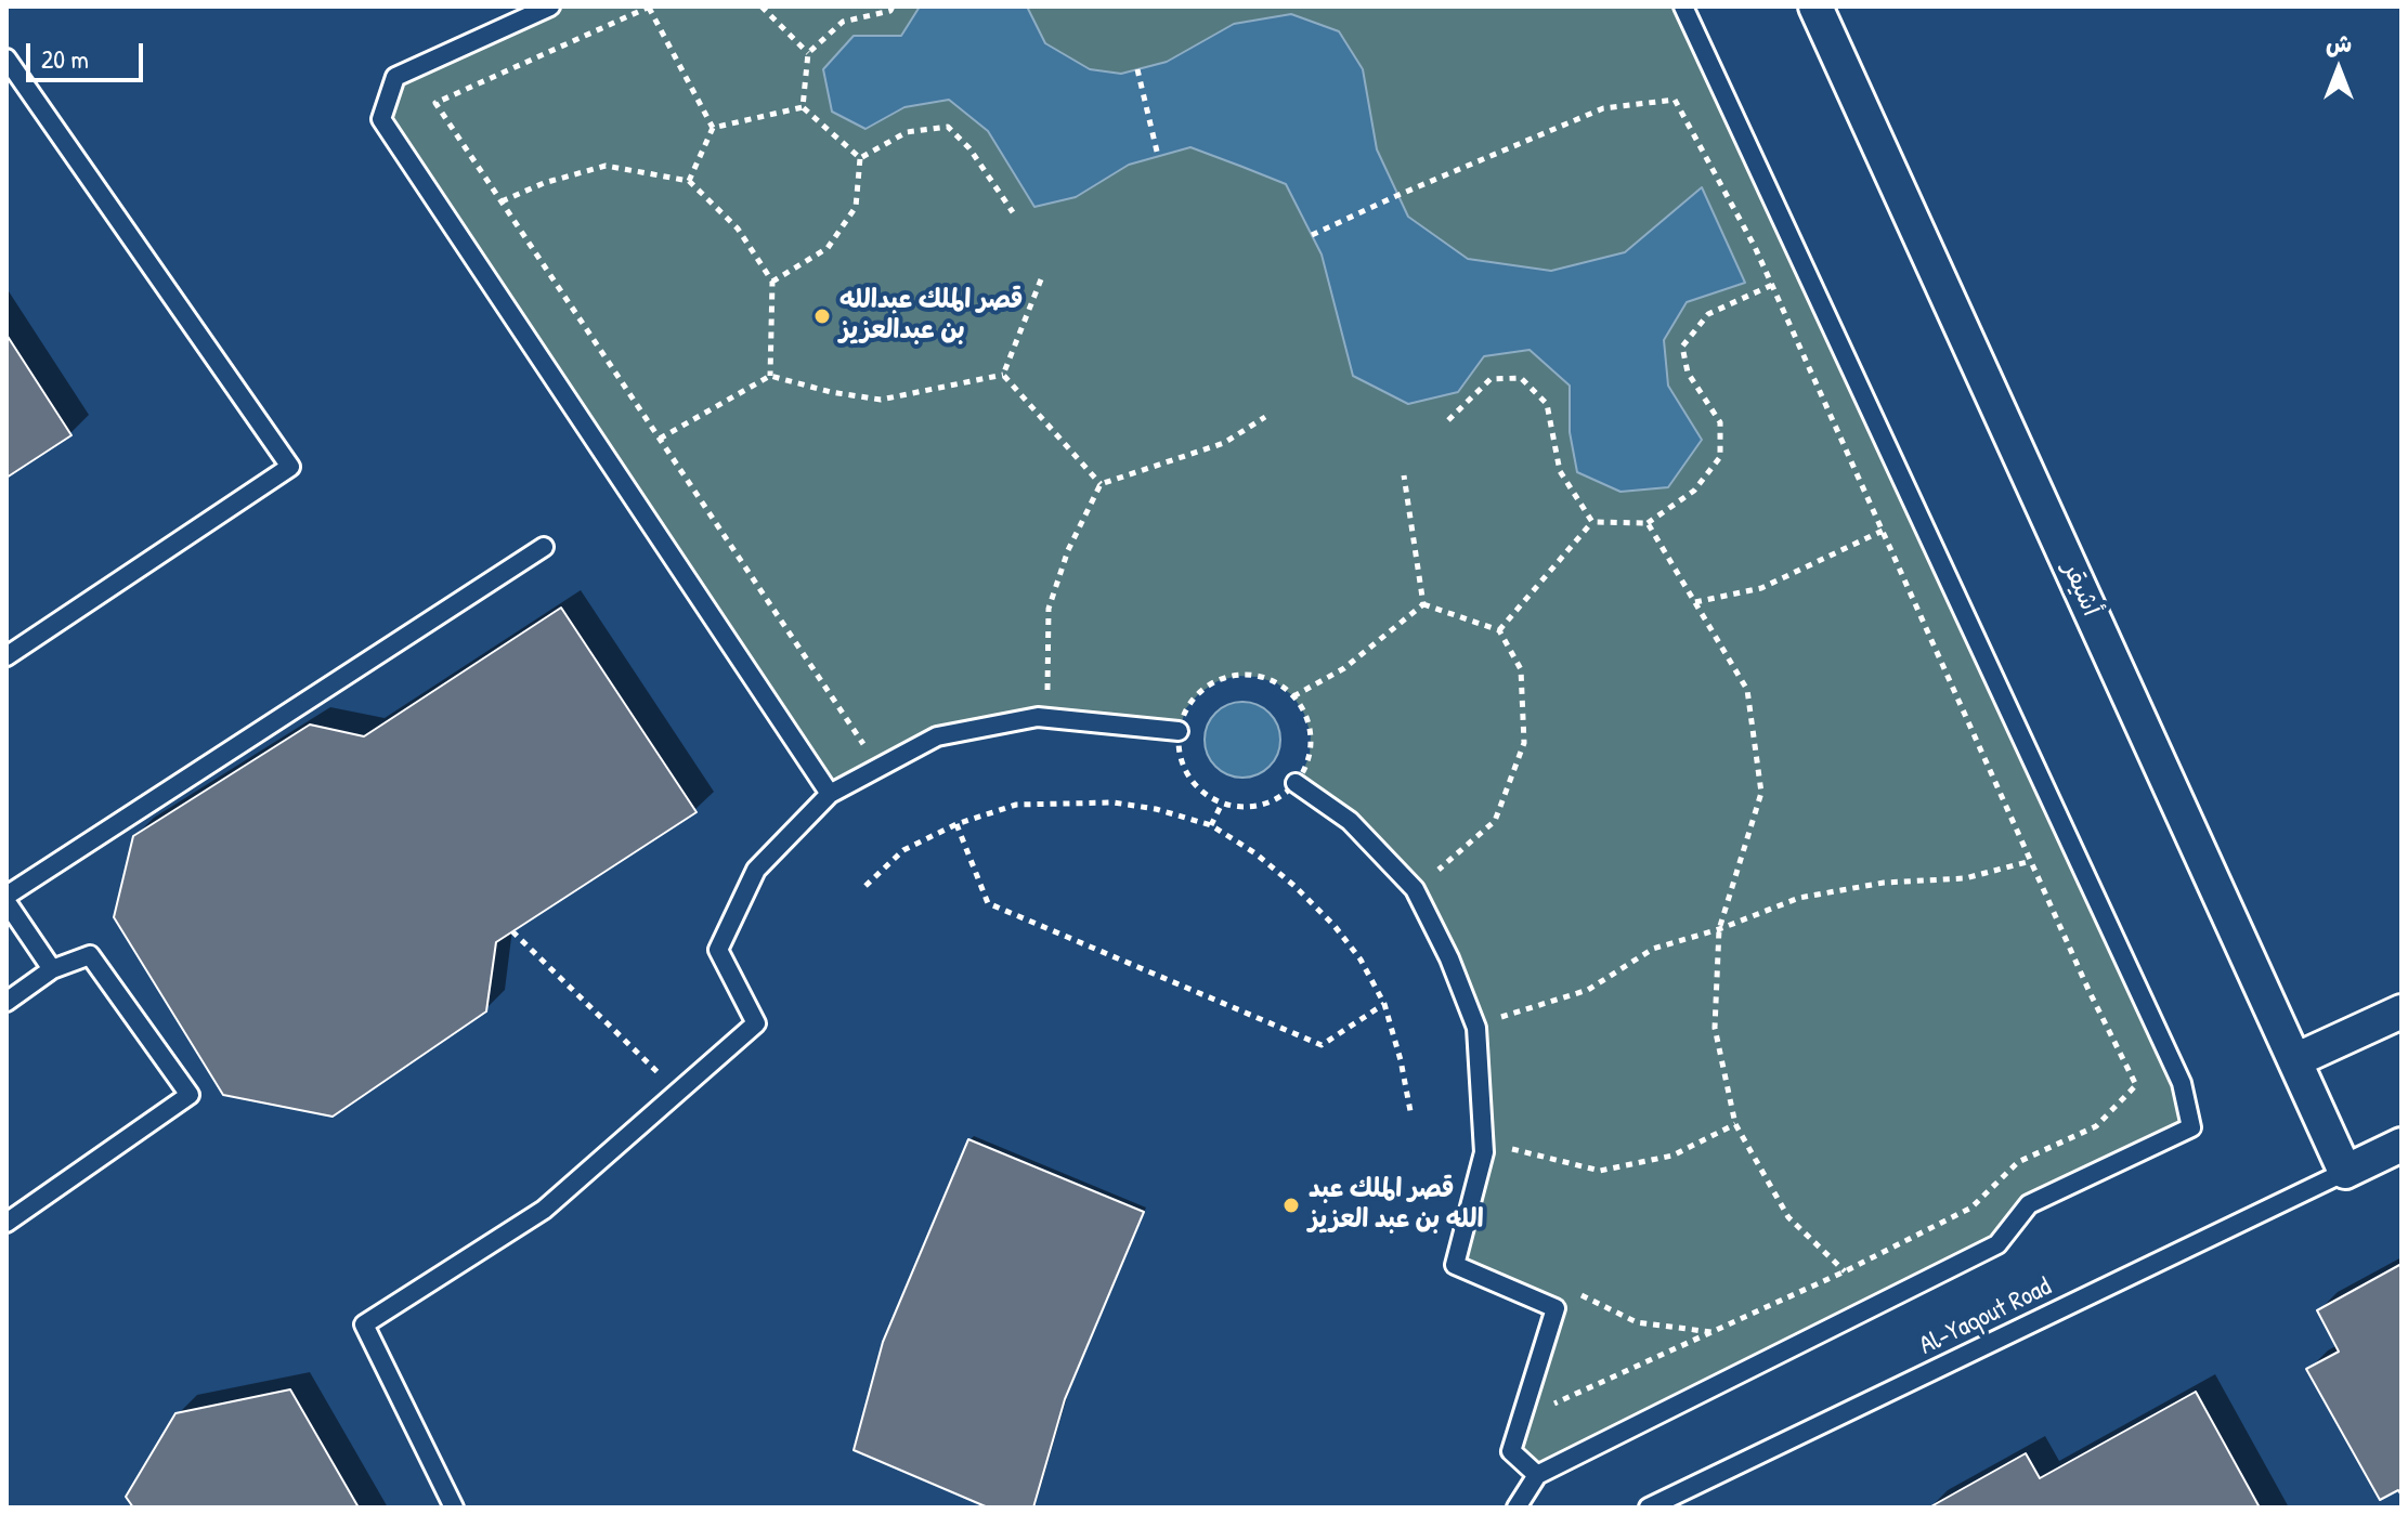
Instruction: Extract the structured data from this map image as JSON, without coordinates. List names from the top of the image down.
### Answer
{
  "streets": {
    "street": ["أشيقر"],
    "lane": ["Al-Yaqout Road"]
  },
  "crossings": [
    ["أشيقر", "Al-Yaqout Road"]
  ],
  "places": ["قصر الملك عبدالله بن عبدالعزيز", "قصر الملك عبد الله بن عبد العزيز"],
  "scale_bar": "20 m",
  "north": "top"
}
